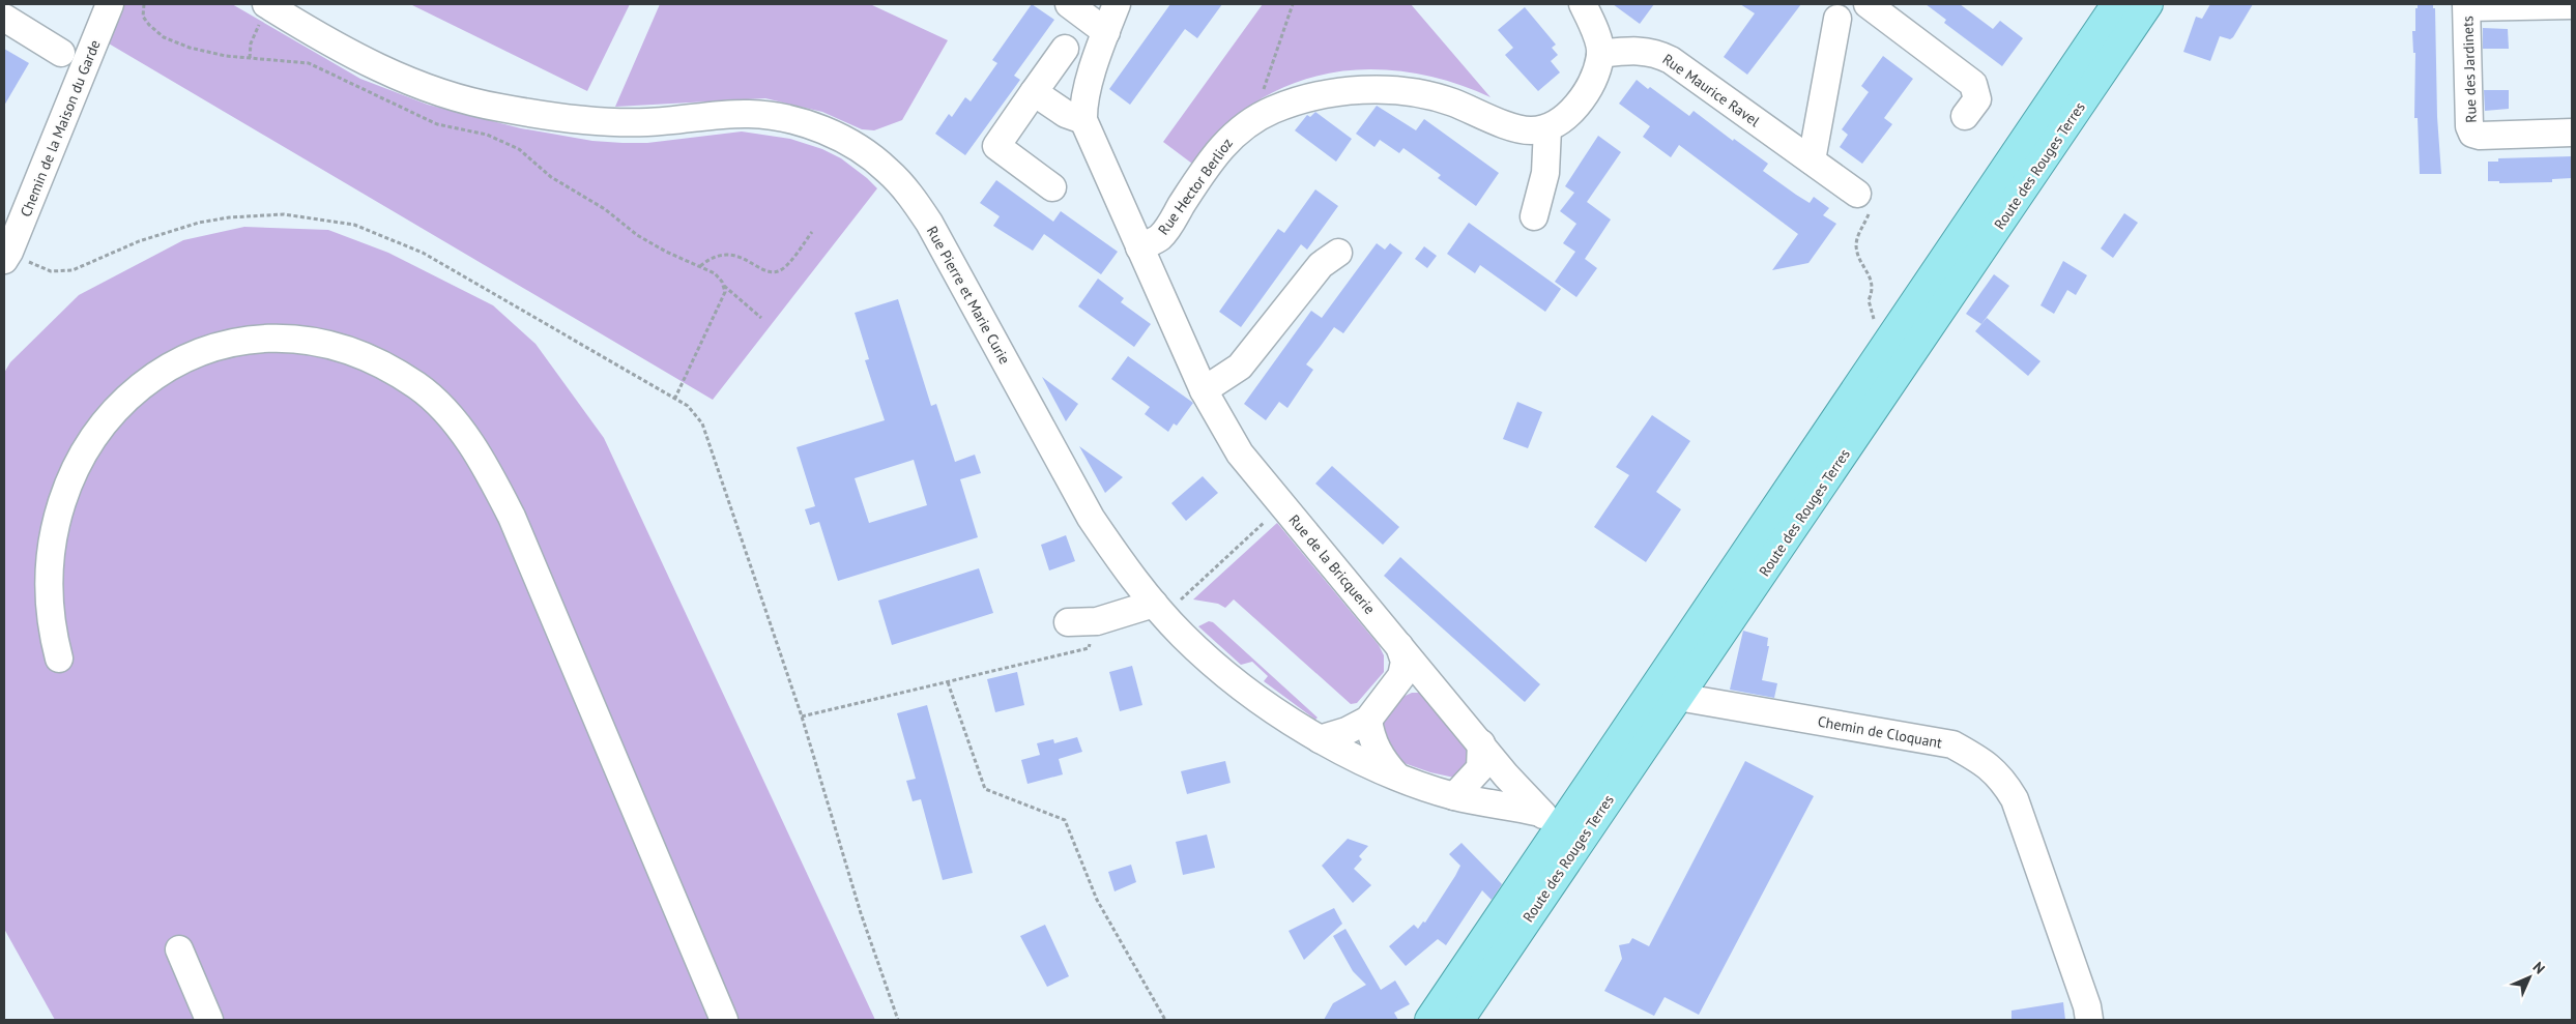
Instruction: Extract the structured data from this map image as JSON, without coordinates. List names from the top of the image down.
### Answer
{
  "streets": {
    "main road": ["Route des Rouges Terres"],
    "street": [
      "Rue des Jardinets",
      "Rue Maurice Ravel",
      "Chemin de la Maison du Garde",
      "Rue Hector Berlioz",
      "Rue Pierre et Marie Curie",
      "Rue de la Bricquerie",
      "Chemin de Cloquant"
    ]
  },
  "crossings": [
    ["Route des Rouges Terres", "Rue Pierre et Marie Curie"],
    ["Route des Rouges Terres", "Rue de la Bricquerie"],
    ["Route des Rouges Terres", "Chemin de Cloquant"],
    ["Rue Hector Berlioz", "Rue de la Bricquerie"],
    ["Rue Pierre et Marie Curie", "Rue de la Bricquerie"]
  ],
  "north": "top right"
}
